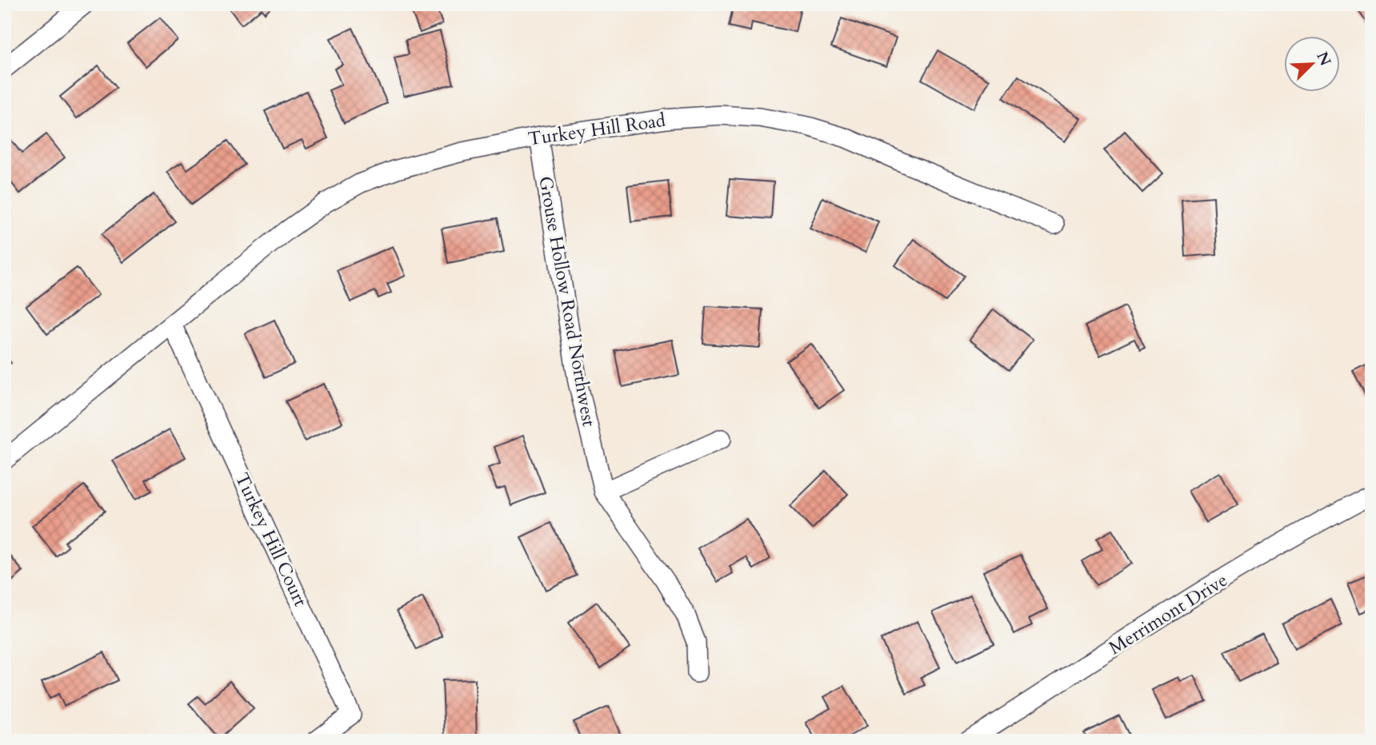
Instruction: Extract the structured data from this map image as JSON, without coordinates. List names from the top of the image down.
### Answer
{
  "streets": {
    "street": [
      "Turkey Hill Road",
      "Grouse Hollow Road Northwest",
      "Turkey Hill Court",
      "Merrimont Drive"
    ]
  },
  "crossings": [
    ["Turkey Hill Road", "Grouse Hollow Road Northwest"],
    ["Turkey Hill Road", "Turkey Hill Court"]
  ],
  "north": "top right"
}
